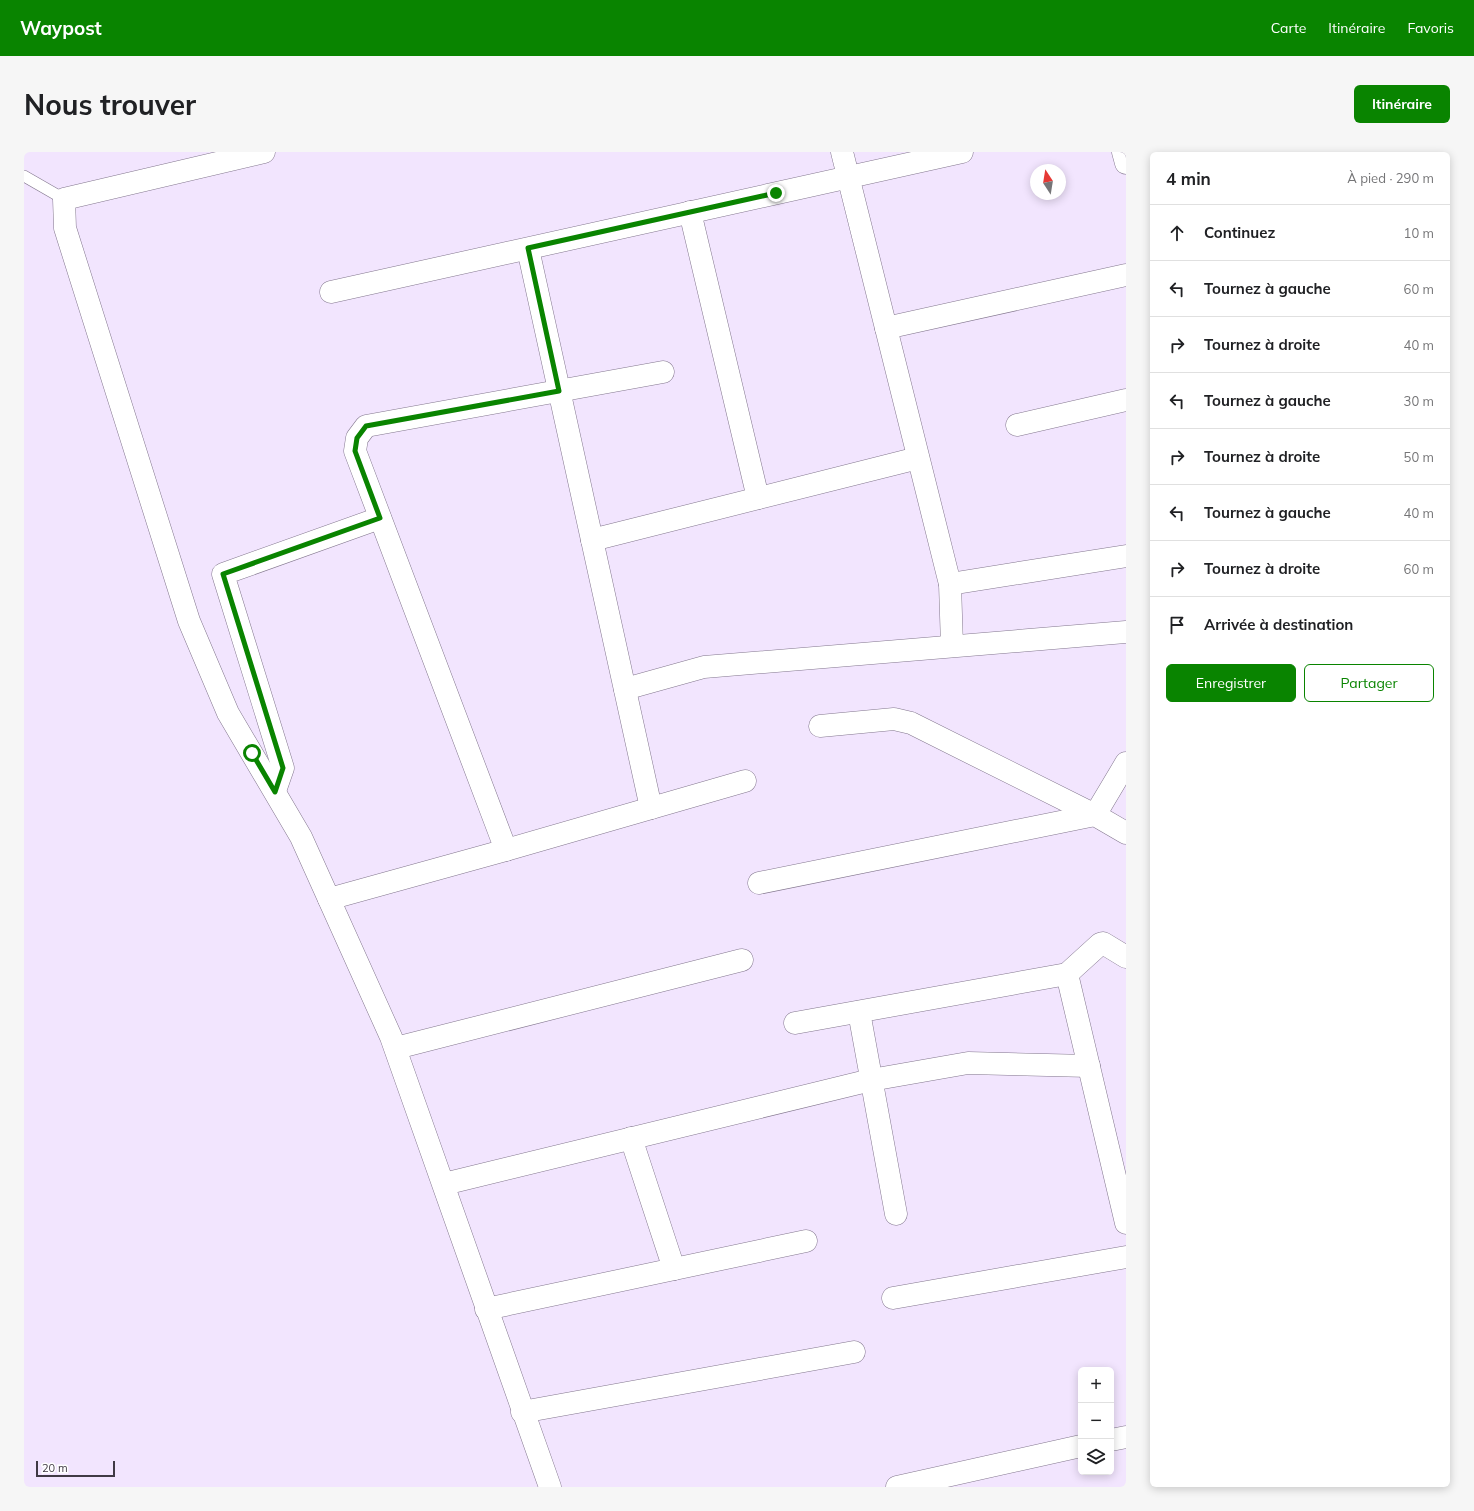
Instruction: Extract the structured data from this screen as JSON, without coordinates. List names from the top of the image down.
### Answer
{
  "scale_bar": "20 m",
  "north": "top",
  "page": {
    "header": "Waypost",
    "nav": ["Carte", "Itinéraire", "Favoris"],
    "buttons": [
      "Itinéraire",
      ["Enregistrer", "Partager"]
    ],
    "title": "Nous trouver",
    "heading": ["4 min", "À pied · 290 m"],
    "list": [
      ["Continuez", "10 m"],
      ["Tournez à gauche", "60 m"],
      ["Tournez à droite", "40 m"],
      ["Tournez à gauche", "30 m"],
      ["Tournez à droite", "50 m"],
      ["Tournez à gauche", "40 m"],
      ["Tournez à droite", "60 m"],
      "Arrivée à destination"
    ],
    "map_buttons": ["+", "−"],
    "scale": "20 m"
  }
}
